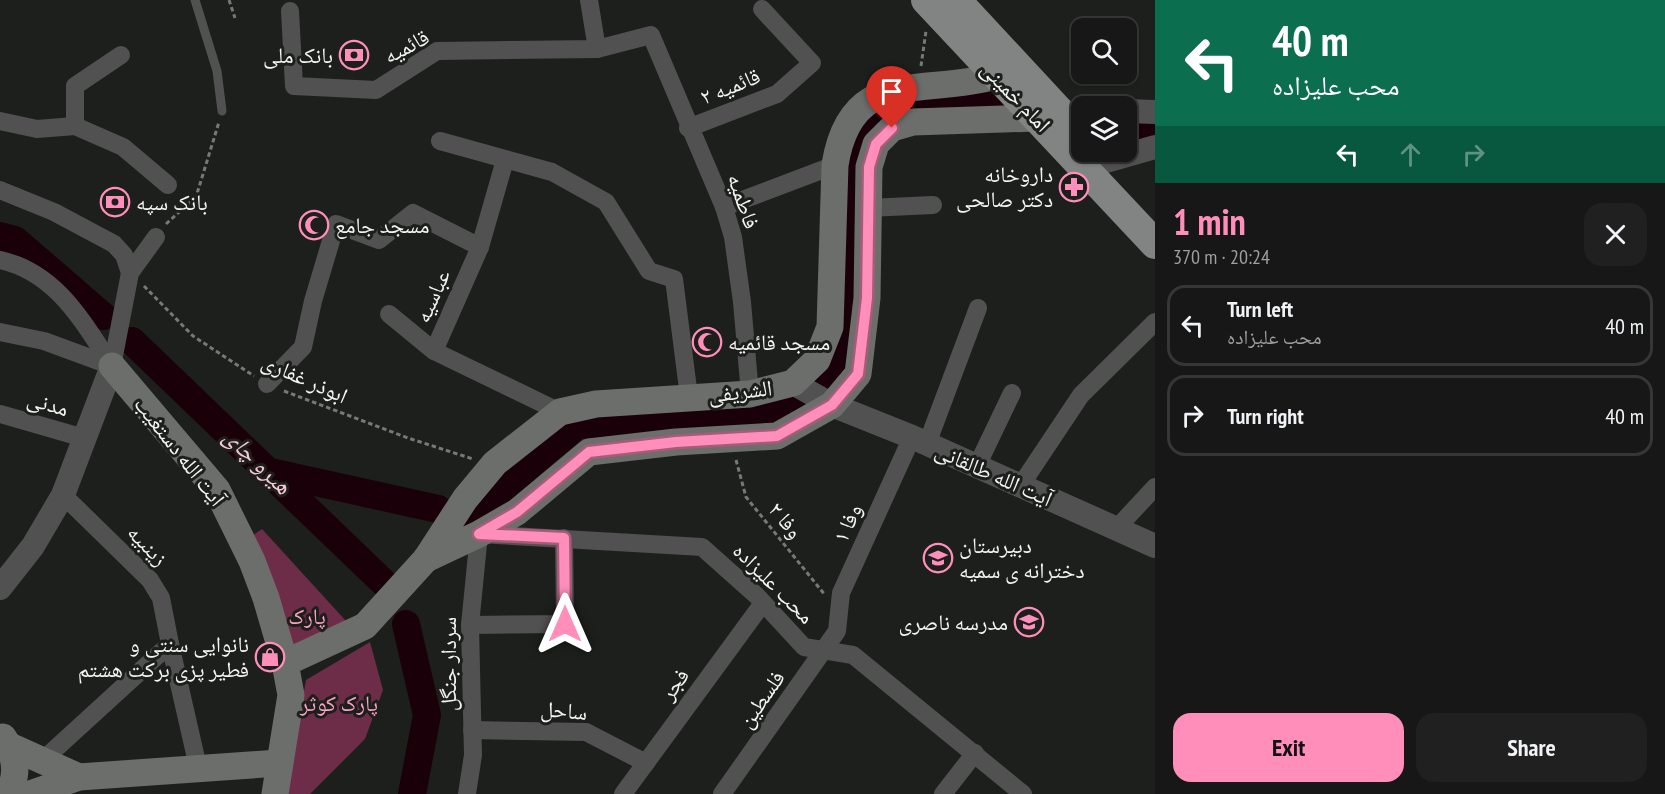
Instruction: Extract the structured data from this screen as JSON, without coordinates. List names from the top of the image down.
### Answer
{
  "streets": {
    "main road": ["امام خمینی", "الشریفی", "آیت الله دستغیب"],
    "street": [
      "قائمیه",
      "قائمیه ۲",
      "فاطمیه",
      "عباسیه",
      "مدنی",
      "آیت الله طالقانی",
      "وفا ۱",
      "زینبیه",
      "محب علیزاده",
      "سردار جنگل",
      "فجر",
      "فلسطین",
      "ساحل"
    ],
    "path": ["ابوذر غفاری", "وفا ۲"]
  },
  "crossings": [
    ["قائمیه", "فاطمیه"],
    ["قائمیه ۲", "فاطمیه"],
    ["امام خمینی", "الشریفی"],
    ["فاطمیه", "الشریفی"],
    ["عباسیه", "الشریفی"],
    ["ابوذر غفاری", "الشریفی"],
    ["الشریفی", "آیت الله طالقانی"],
    ["آیت الله طالقانی", "وفا ۱"],
    ["وفا ۲", "وفا ۱"],
    ["وفا ۲", "فلسطین"],
    ["وفا ۱", "فلسطین"],
    ["محب علیزاده", "سردار جنگل"],
    ["محب علیزاده", "فجر"],
    ["محب علیزاده", "فلسطین"],
    ["سردار جنگل", "ساحل"],
    ["فجر", "ساحل"]
  ],
  "water": ["هیرو چای"],
  "parks": ["پارک", "پارک کوثر"],
  "places": {
    "bank": ["بانک ملی", "بانک سپه"],
    "pharmacy": ["داروخانه دکتر صالحی"],
    "mosque": ["مسجد جامع", "مسجد قائمیه"],
    "school or university": ["دبیرستان دخترانه ی سمیه", "مدرسه ناصری"],
    "shop": ["نانوایی سنتی و فطیر پزی برکت هشتم"]
  },
  "page": {
    "turn": ["40 m", "محب علیزاده"],
    "heading": ["1 min", "370 m · 20:24"],
    "list": [
      {
        "name": "Turn left",
        "note": "محب علیزاده",
        "value": "40 m"
      },
      {
        "name": "Turn right",
        "value": "40 m"
      }
    ],
    "buttons": ["Exit", "Share"]
  }
}
